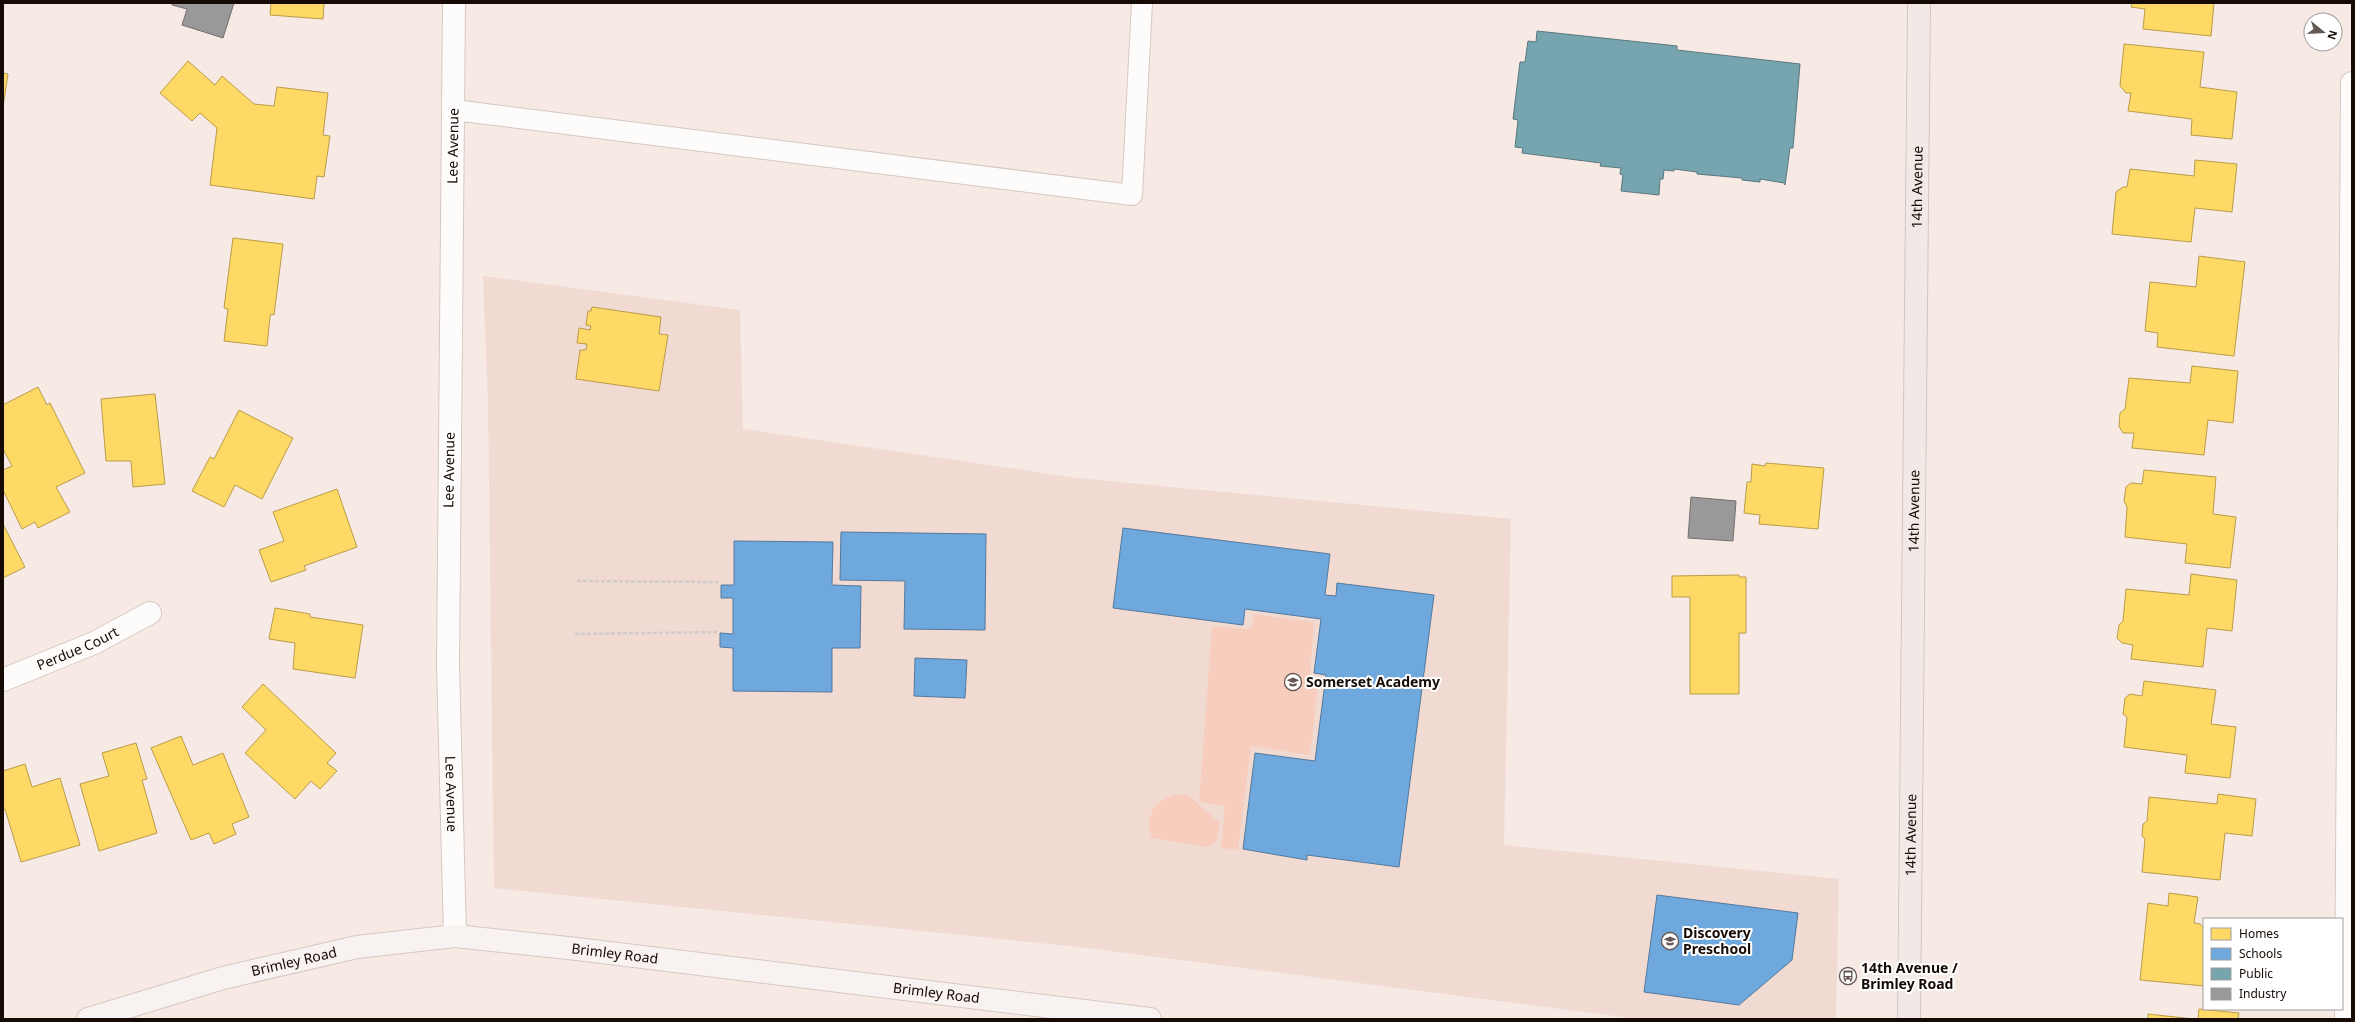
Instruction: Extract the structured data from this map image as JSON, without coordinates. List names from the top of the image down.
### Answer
{
  "streets": {
    "main road": ["14th Avenue", "Brimley Road"],
    "street": ["Lee Avenue", "Perdue Court"]
  },
  "crossings": [
    ["Lee Avenue", "Brimley Road"]
  ],
  "places": {
    "school or university": ["Somerset Academy", "Discovery Preschool"],
    "bus stop": ["14th Avenue / Brimley Road"]
  },
  "legend": [
    "Homes",
    "Schools",
    "Public",
    "Industry"
  ],
  "north": "right"
}
